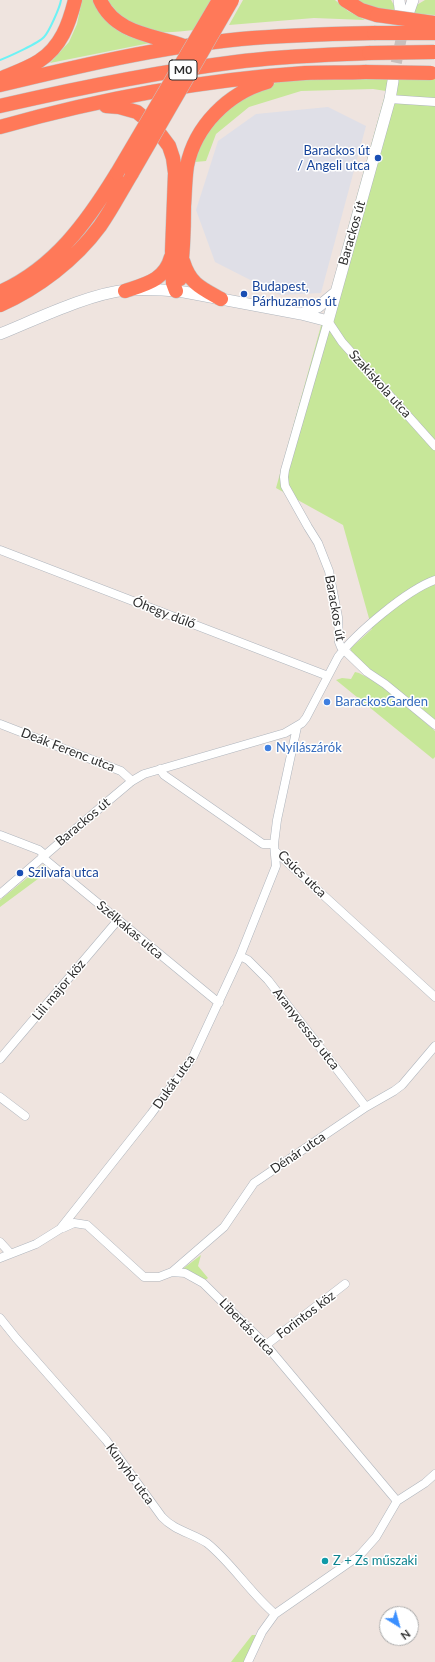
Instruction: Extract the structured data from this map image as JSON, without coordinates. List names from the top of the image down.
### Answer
{
  "streets": {
    "highway": ["M0"],
    "street": [
      "Barackos út",
      "Szakiskola utca",
      "Óhegy dűlő",
      "Deák Ferenc utca",
      "Csúcs utca",
      "Szélkakas utca",
      "Lili major köz",
      "Aranyvessző utca",
      "Dukát utca",
      "Dénár utca",
      "Forintos köz",
      "Libertás utca",
      "Kunyhó utca"
    ]
  },
  "crossings": [
    ["Barackos út", "Szakiskola utca"],
    ["Barackos út", "Óhegy dűlő"],
    ["Barackos út", "Deák Ferenc utca"],
    ["Barackos út", "Csúcs utca"],
    ["Barackos út", "Szélkakas utca"],
    ["Barackos út", "Dukát utca"],
    ["Csúcs utca", "Dukát utca"],
    ["Szélkakas utca", "Lili major köz"],
    ["Szélkakas utca", "Dukát utca"],
    ["Aranyvessző utca", "Dukát utca"],
    ["Aranyvessző utca", "Dénár utca"],
    ["Dukát utca", "Libertás utca"],
    ["Dénár utca", "Libertás utca"],
    ["Forintos köz", "Libertás utca"]
  ],
  "places": [
    "Barackos út / Angeli utca",
    "Budapest, Párhuzamos út",
    "BarackosGarden",
    "Nyílászárók",
    "Szilvafa utca",
    "Z + Zs műszaki"
  ],
  "north": "bottom right"
}
